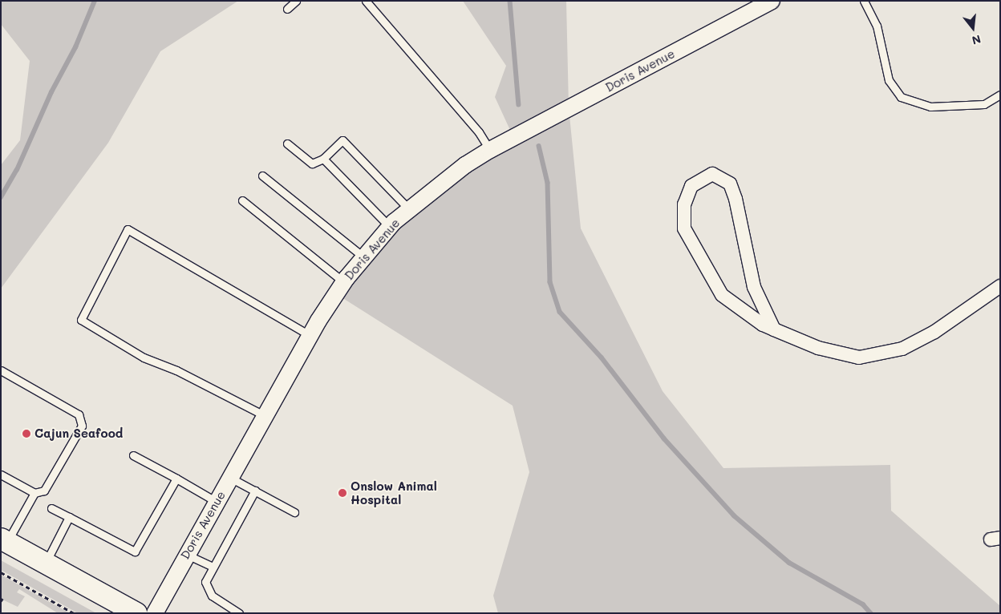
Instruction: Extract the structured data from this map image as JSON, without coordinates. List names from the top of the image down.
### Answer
{
  "streets": {
    "street": ["Doris Avenue"]
  },
  "places": ["Cajun Seafood", "Onslow Animal Hospital"],
  "north": "bottom"
}
